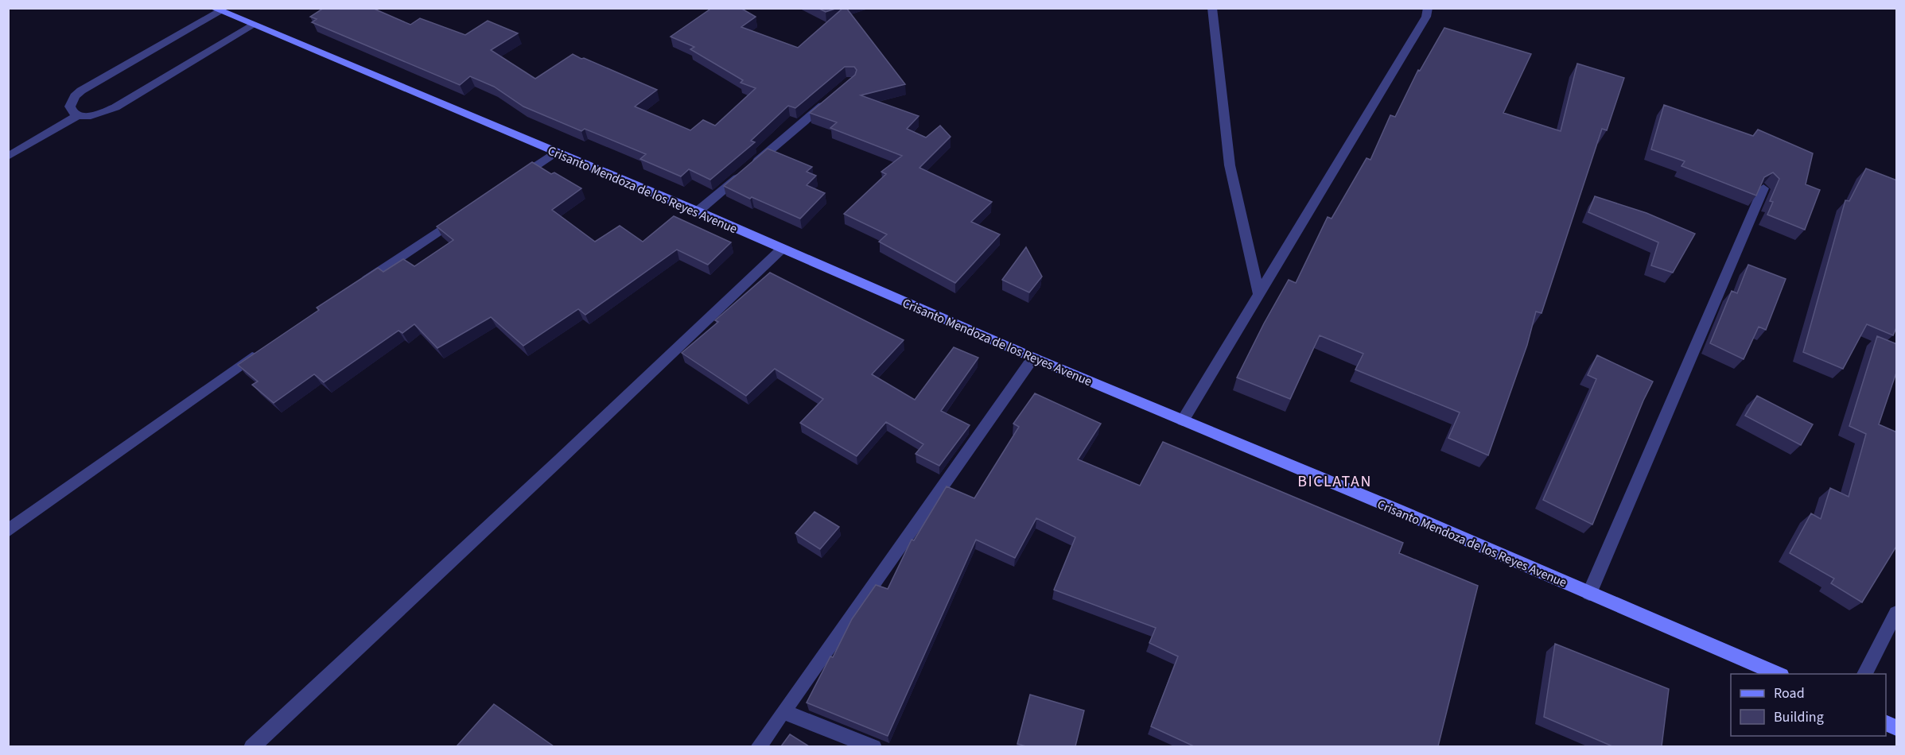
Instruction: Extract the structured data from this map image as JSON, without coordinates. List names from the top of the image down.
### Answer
{
  "streets": {
    "main road": ["Crisanto Mendoza de los Reyes Avenue"]
  },
  "districts": ["BICLATAN"],
  "legend": ["Road", "Building"]
}
